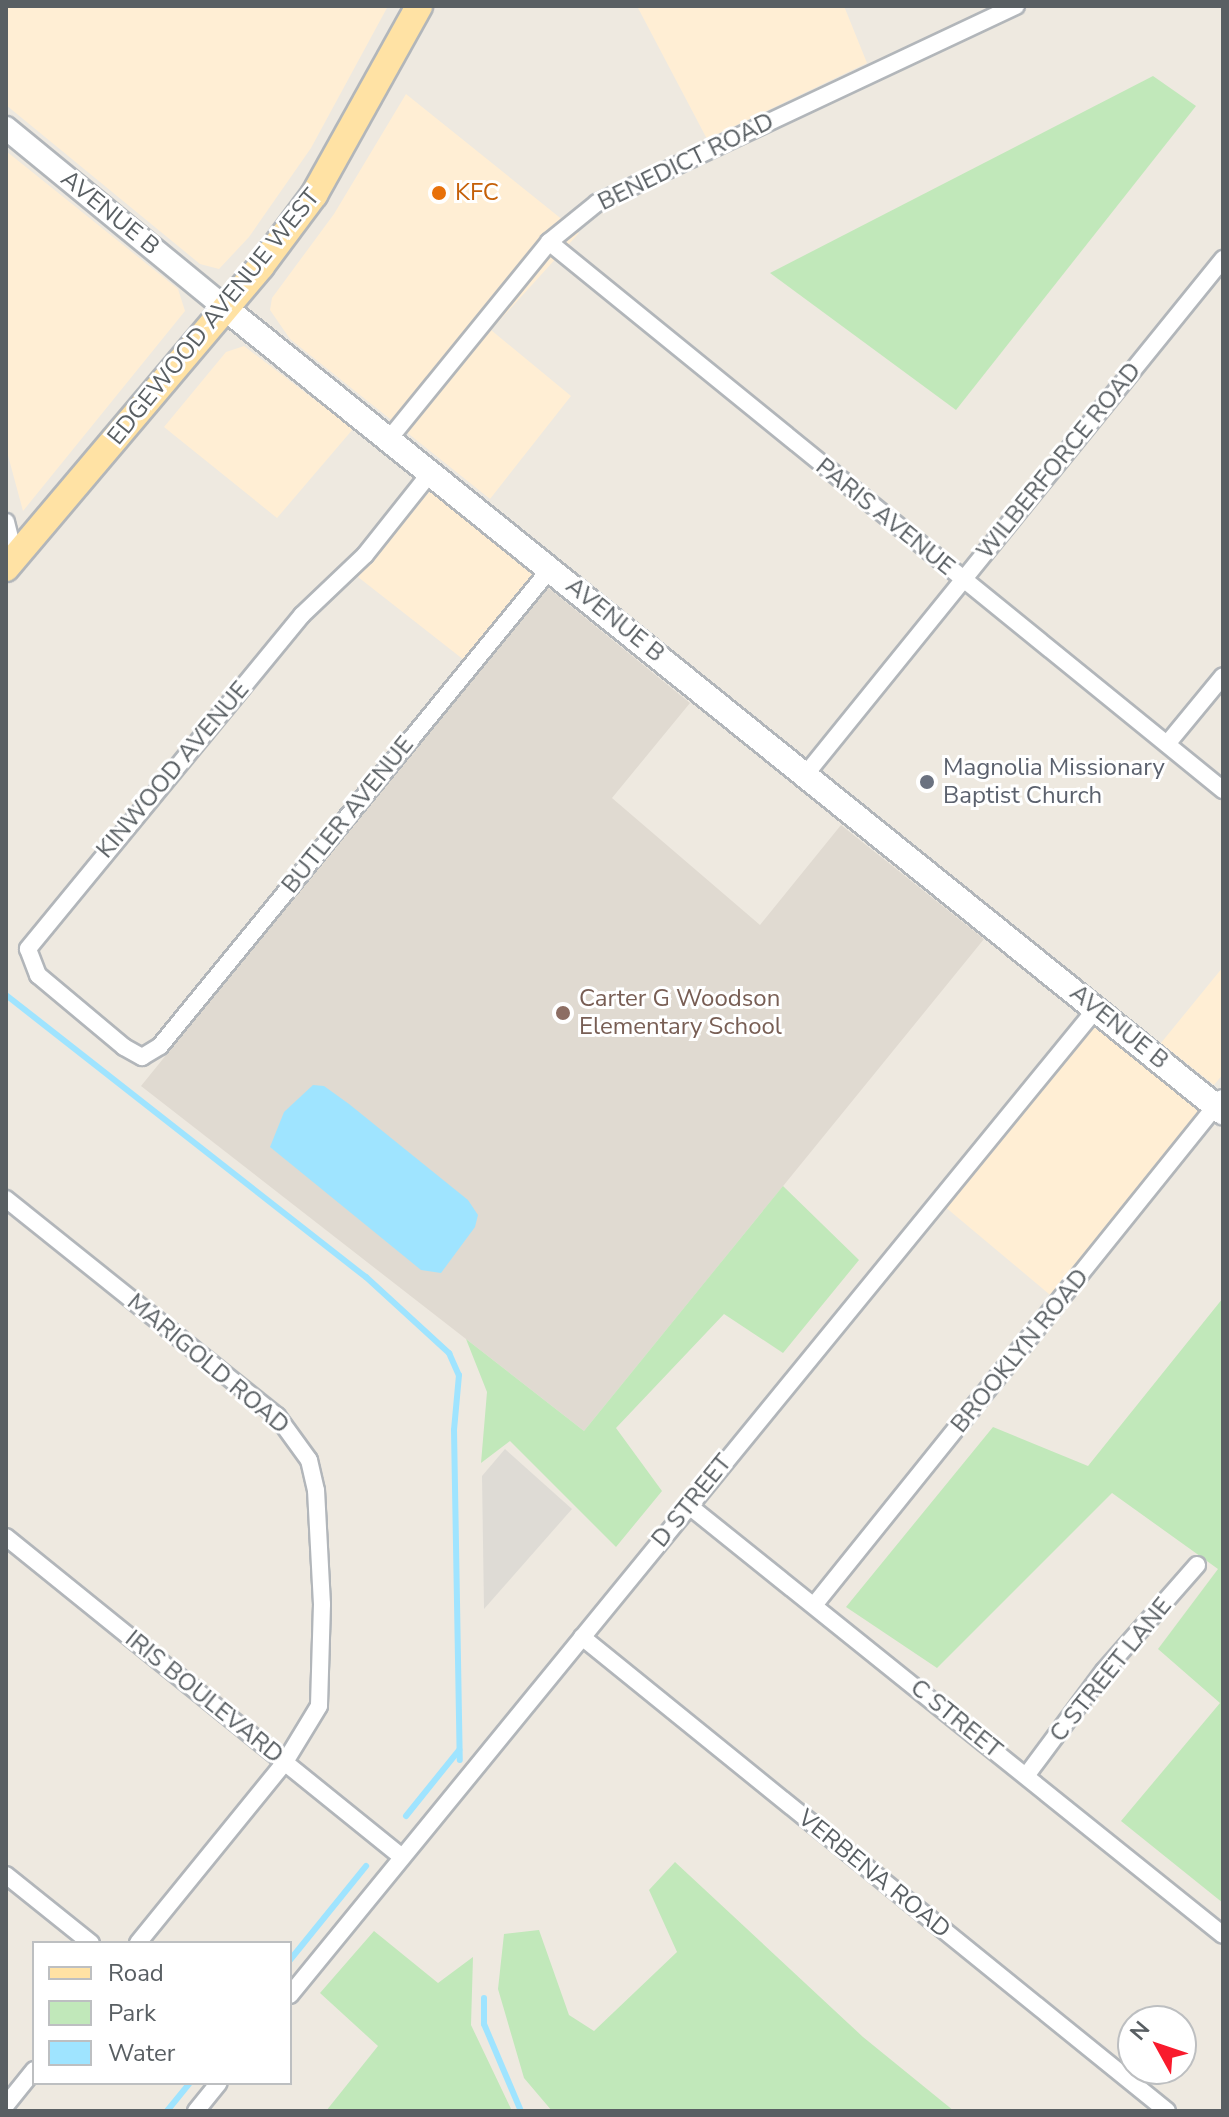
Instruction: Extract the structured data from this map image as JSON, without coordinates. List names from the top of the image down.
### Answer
{
  "streets": {
    "main road": ["AVENUE B", "EDGEWOOD AVENUE WEST"],
    "street": [
      "BENEDICT ROAD",
      "WILBERFORCE ROAD",
      "PARIS AVENUE",
      "KINWOOD AVENUE",
      "BUTLER AVENUE",
      "BROOKLYN ROAD",
      "MARIGOLD ROAD",
      "D STREET",
      "C STREET LANE",
      "IRIS BOULEVARD",
      "C STREET",
      "VERBENA ROAD"
    ]
  },
  "crossings": [
    ["BENEDICT ROAD", "AVENUE B"],
    ["BENEDICT ROAD", "PARIS AVENUE"],
    ["AVENUE B", "EDGEWOOD AVENUE WEST"],
    ["AVENUE B", "WILBERFORCE ROAD"],
    ["AVENUE B", "KINWOOD AVENUE"],
    ["AVENUE B", "BUTLER AVENUE"],
    ["AVENUE B", "BROOKLYN ROAD"],
    ["AVENUE B", "D STREET"],
    ["WILBERFORCE ROAD", "PARIS AVENUE"],
    ["KINWOOD AVENUE", "BUTLER AVENUE"],
    ["BROOKLYN ROAD", "C STREET"],
    ["MARIGOLD ROAD", "IRIS BOULEVARD"],
    ["D STREET", "IRIS BOULEVARD"],
    ["D STREET", "C STREET"],
    ["D STREET", "VERBENA ROAD"],
    ["C STREET LANE", "C STREET"]
  ],
  "places": ["KFC", "Magnolia Missionary Baptist Church", "Carter G Woodson Elementary School"],
  "legend": ["Road", "Park", "Water"],
  "north": "top left"
}
